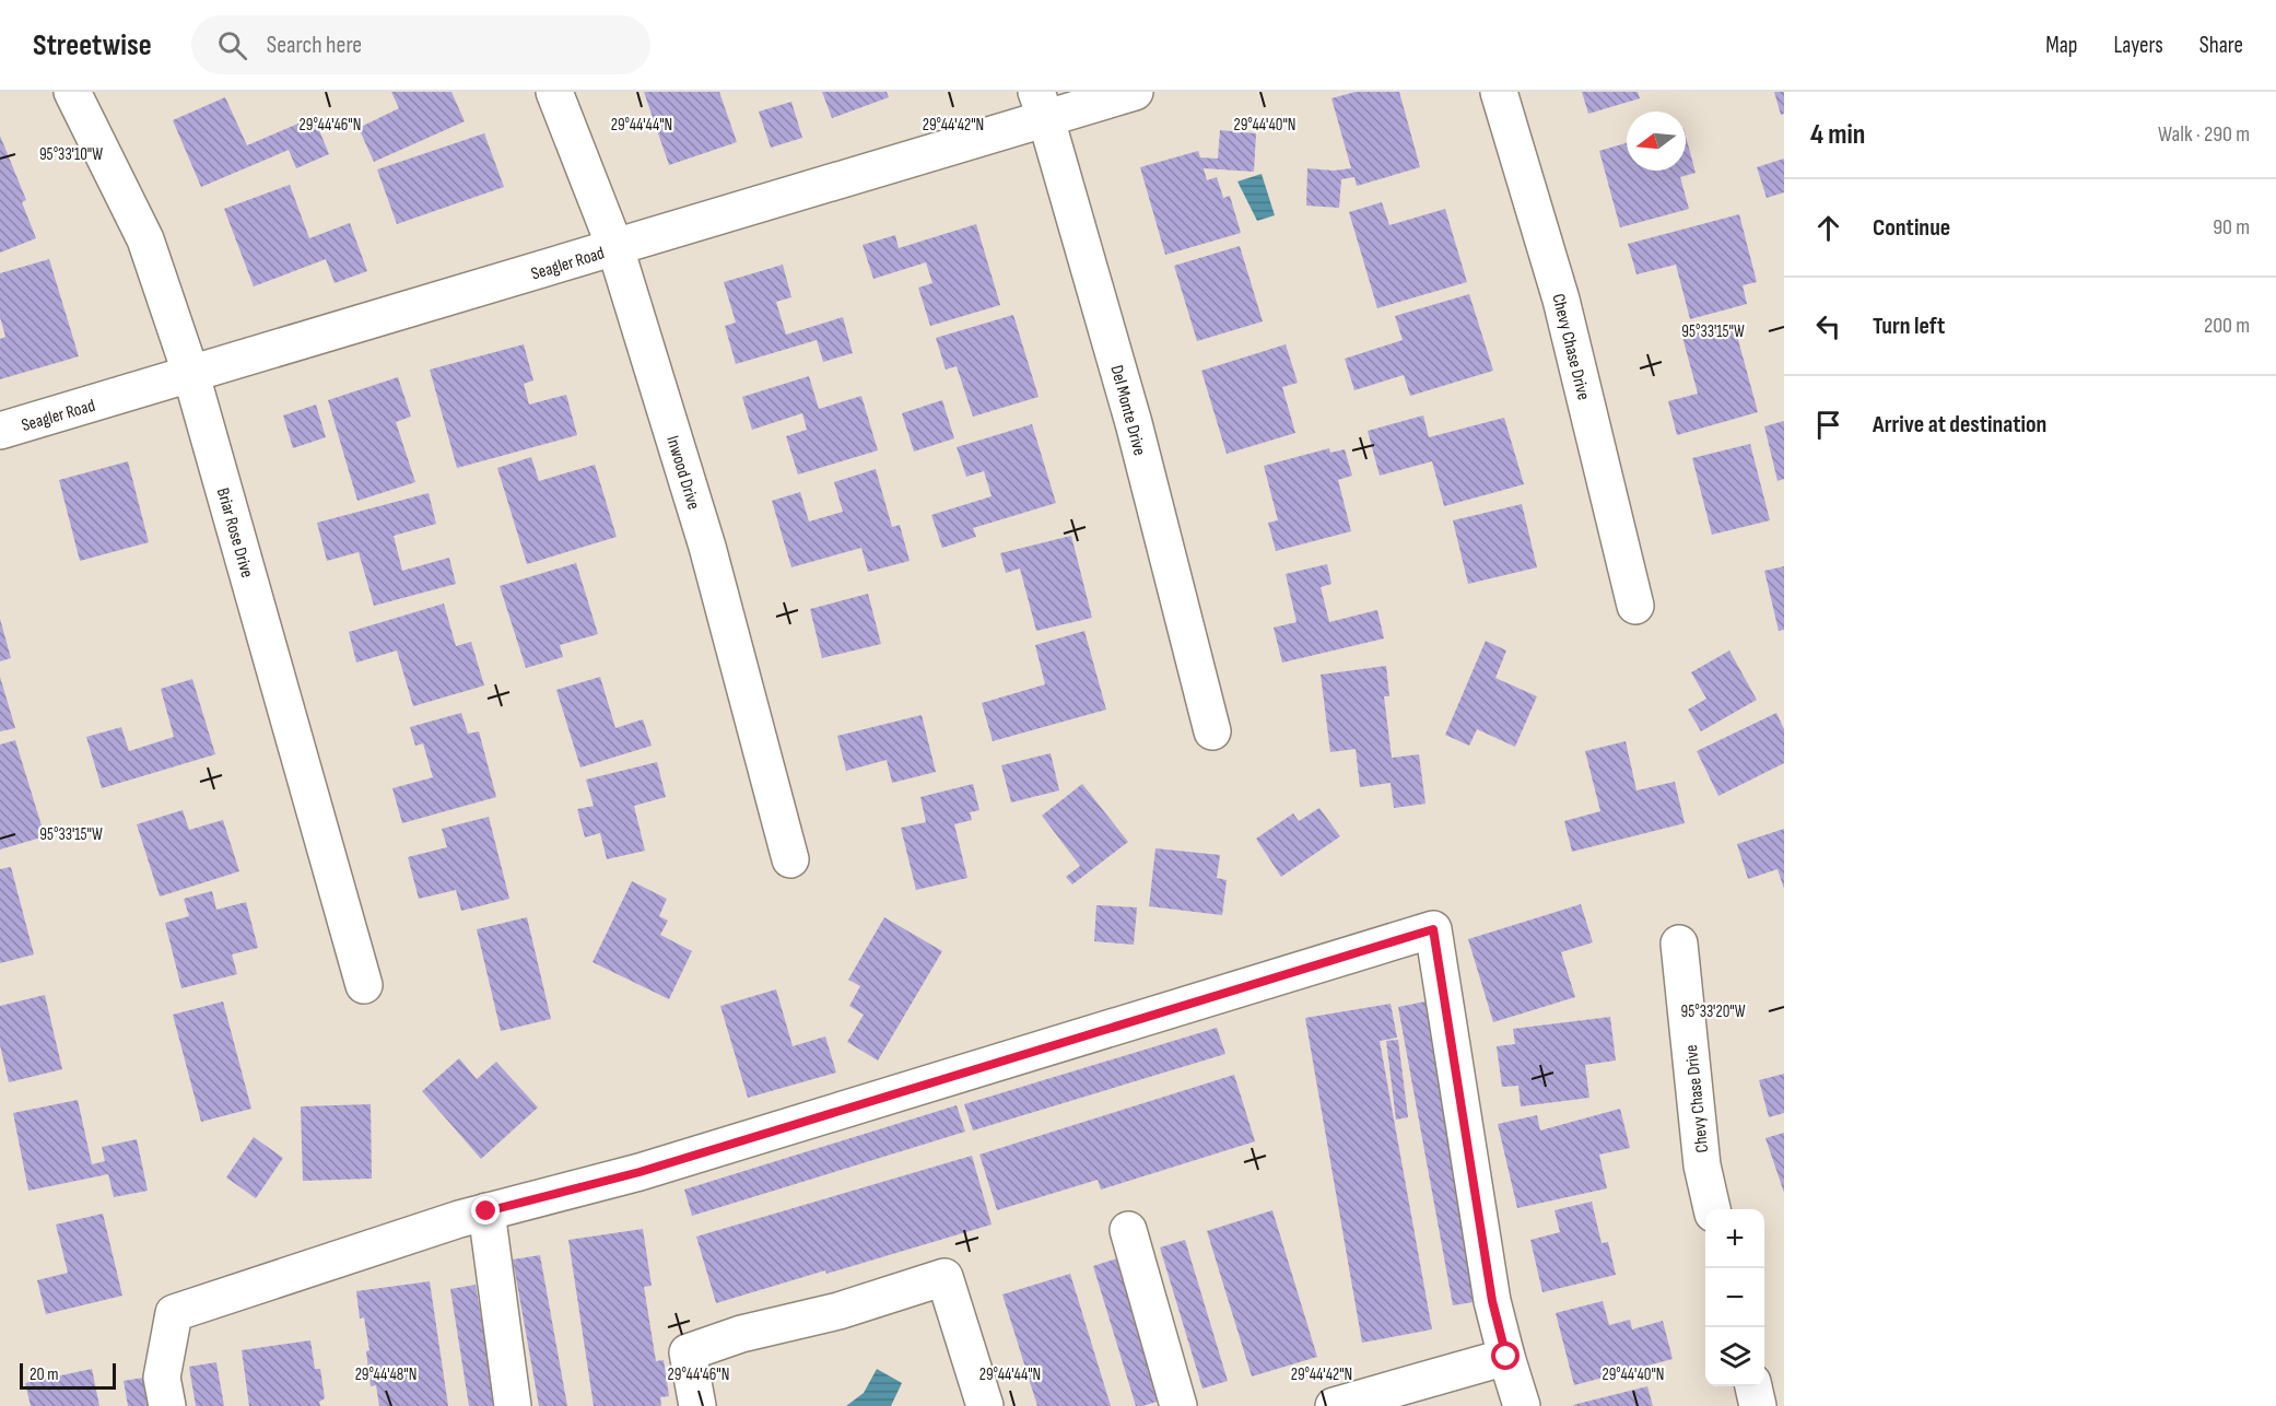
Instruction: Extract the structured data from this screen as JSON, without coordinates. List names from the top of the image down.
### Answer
{
  "streets": {
    "street": [
      "Seagler Road",
      "Chevy Chase Drive",
      "Del Monte Drive",
      "Inwood Drive",
      "Briar Rose Drive"
    ]
  },
  "crossings": [
    ["Seagler Road", "Del Monte Drive"],
    ["Seagler Road", "Inwood Drive"],
    ["Seagler Road", "Briar Rose Drive"]
  ],
  "scale_bar": "20 m",
  "north": "left",
  "page": {
    "header": "Streetwise",
    "search": "Search here",
    "nav": ["Map", "Layers", "Share"],
    "heading": ["4 min", "Walk · 290 m"],
    "list": [
      ["Continue", "90 m"],
      ["Turn left", "200 m"],
      "Arrive at destination"
    ],
    "map_buttons": ["+", "−"],
    "scale": "20 m"
  },
  "coordinates": [
    "29°44'46\"N",
    "29°44'44\"N",
    "29°44'42\"N",
    "29°44'40\"N",
    "95°33'10\"W",
    "95°33'15\"W",
    "95°33'20\"W",
    "29°44'48\"N"
  ]
}
